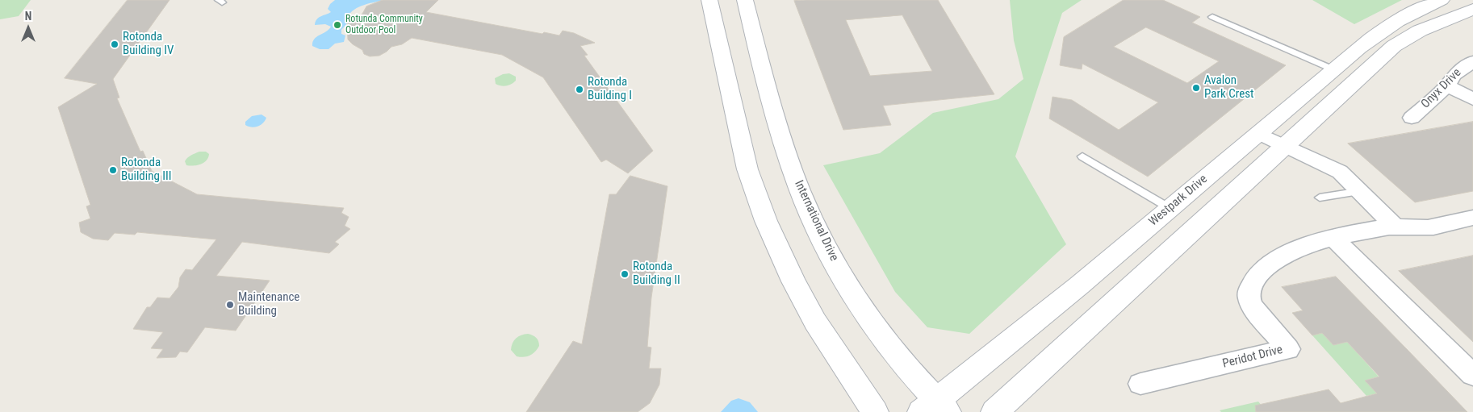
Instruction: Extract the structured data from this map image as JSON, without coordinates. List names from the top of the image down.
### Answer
{
  "streets": {
    "street": [
      "Onyx Drive",
      "Westpark Drive",
      "International Drive",
      "Peridot Drive"
    ]
  },
  "crossings": [
    ["Westpark Drive", "International Drive"]
  ],
  "places": [
    "Rotunda Community Outdoor Pool",
    "Rotonda Building IV",
    "Avalon Park Crest",
    "Rotonda Building I",
    "Rotonda Building III",
    "Rotonda Building II",
    "Maintenance Building"
  ],
  "north": "top"
}
